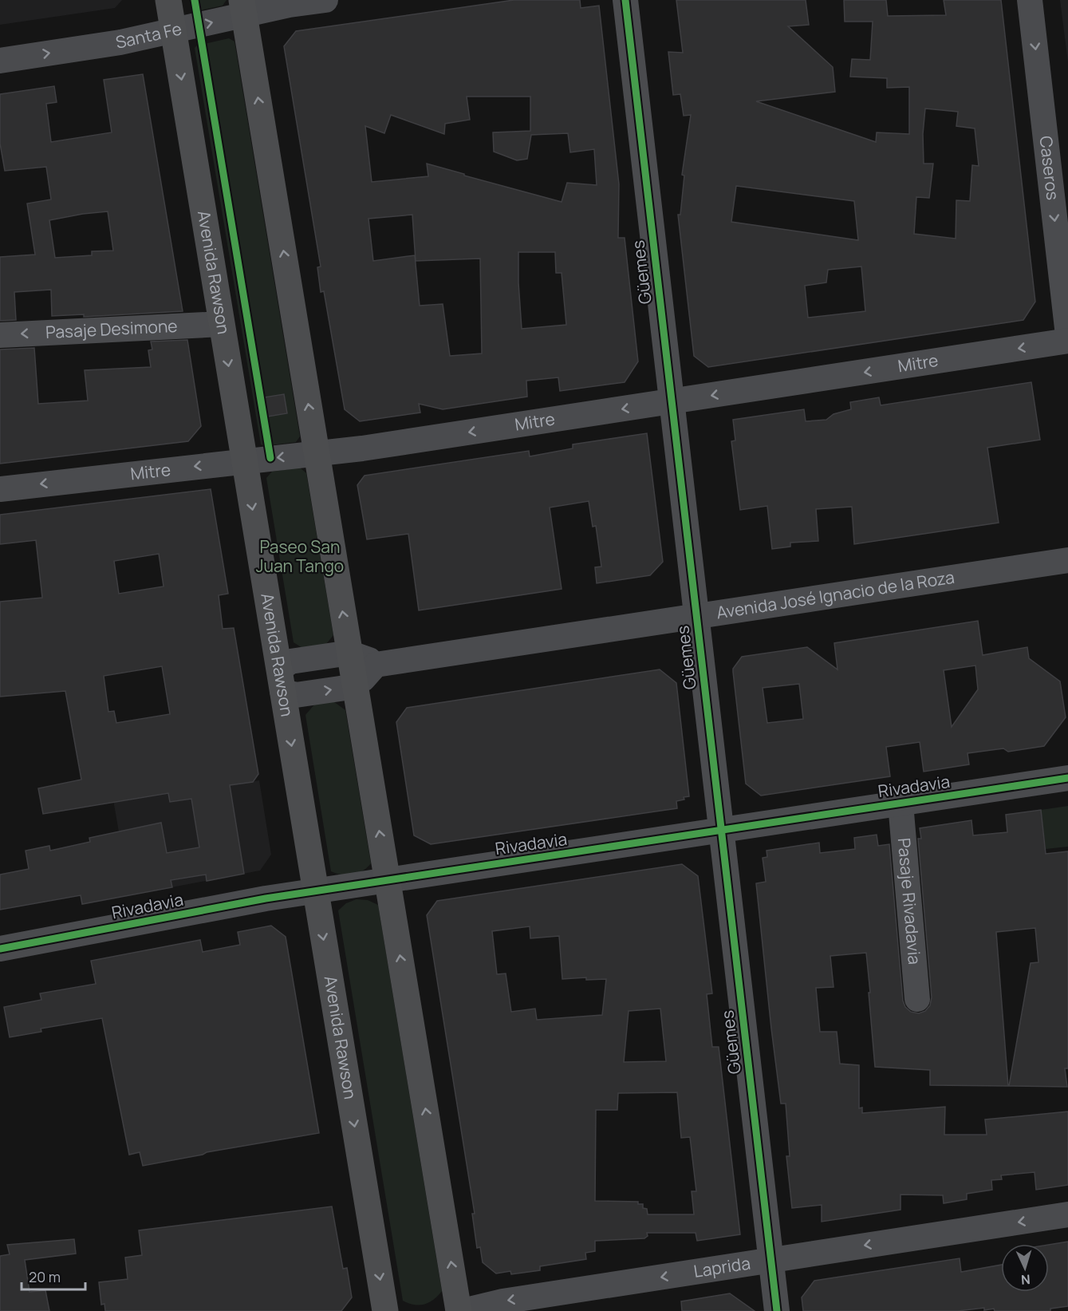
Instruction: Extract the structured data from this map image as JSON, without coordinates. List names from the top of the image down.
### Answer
{
  "streets": {
    "main road": ["Avenida Rawson"],
    "street": [
      "Santa Fe",
      "Caseros",
      "Güemes",
      "Pasaje Desimone",
      "Mitre",
      "Avenida José Ignacio de la Roza",
      "Rivadavia",
      "Pasaje Rivadavia",
      "Laprida"
    ]
  },
  "crossings": [
    ["Santa Fe", "Avenida Rawson"],
    ["Güemes", "Mitre"],
    ["Güemes", "Avenida José Ignacio de la Roza"],
    ["Güemes", "Rivadavia"],
    ["Güemes", "Laprida"],
    ["Avenida Rawson", "Pasaje Desimone"],
    ["Avenida Rawson", "Mitre"],
    ["Avenida Rawson", "Rivadavia"],
    ["Rivadavia", "Pasaje Rivadavia"]
  ],
  "one_way": [
    "Santa Fe",
    "Caseros",
    "Pasaje Desimone",
    "Mitre",
    "Laprida"
  ],
  "parks": ["Paseo San Juan Tango"],
  "scale_bar": "20 m",
  "north": "bottom"
}
